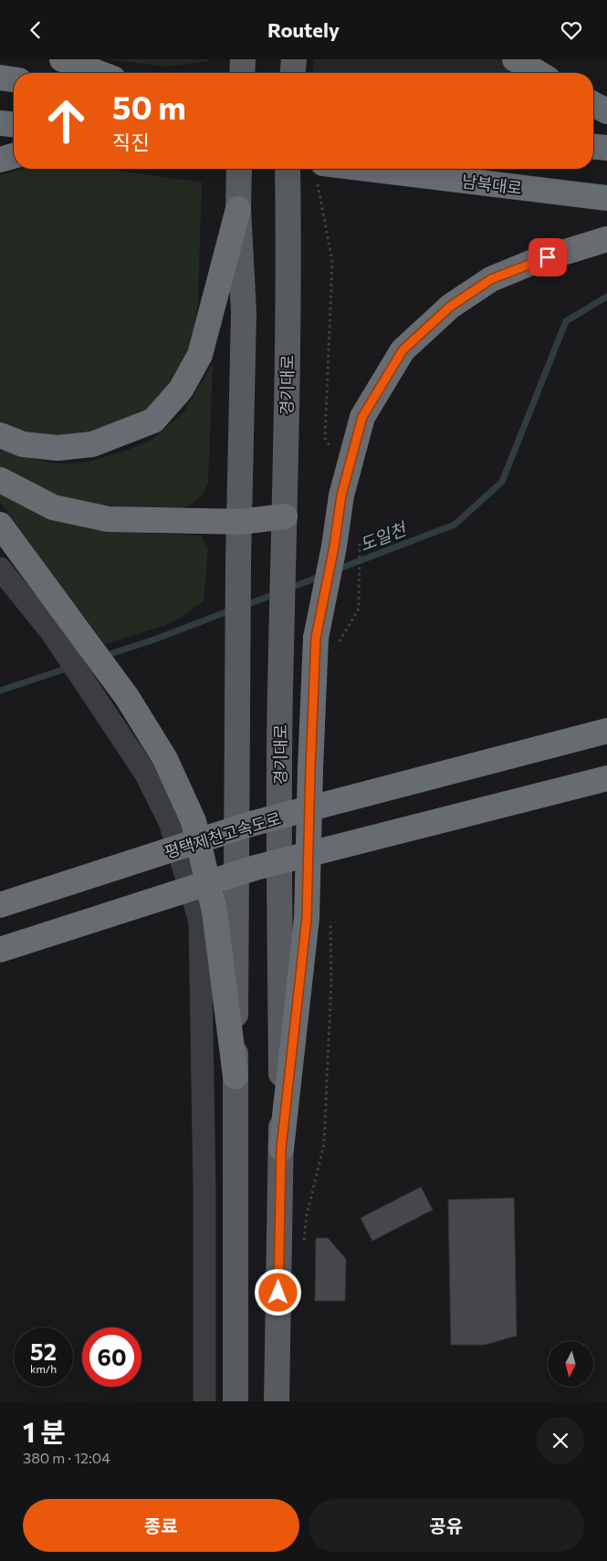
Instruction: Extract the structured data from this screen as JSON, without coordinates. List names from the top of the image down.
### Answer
{
  "streets": {
    "highway": ["남북대로", "평택제천고속도로"],
    "main road": ["경기대로"]
  },
  "water": ["도일천"],
  "north": "bottom",
  "page": {
    "header": "Routely",
    "turn": ["50 m", "직진"],
    "speed": "52 km/h",
    "limit": "60",
    "heading": ["1 분", "380 m · 12:04"],
    "buttons": ["종료", "공유"]
  }
}
